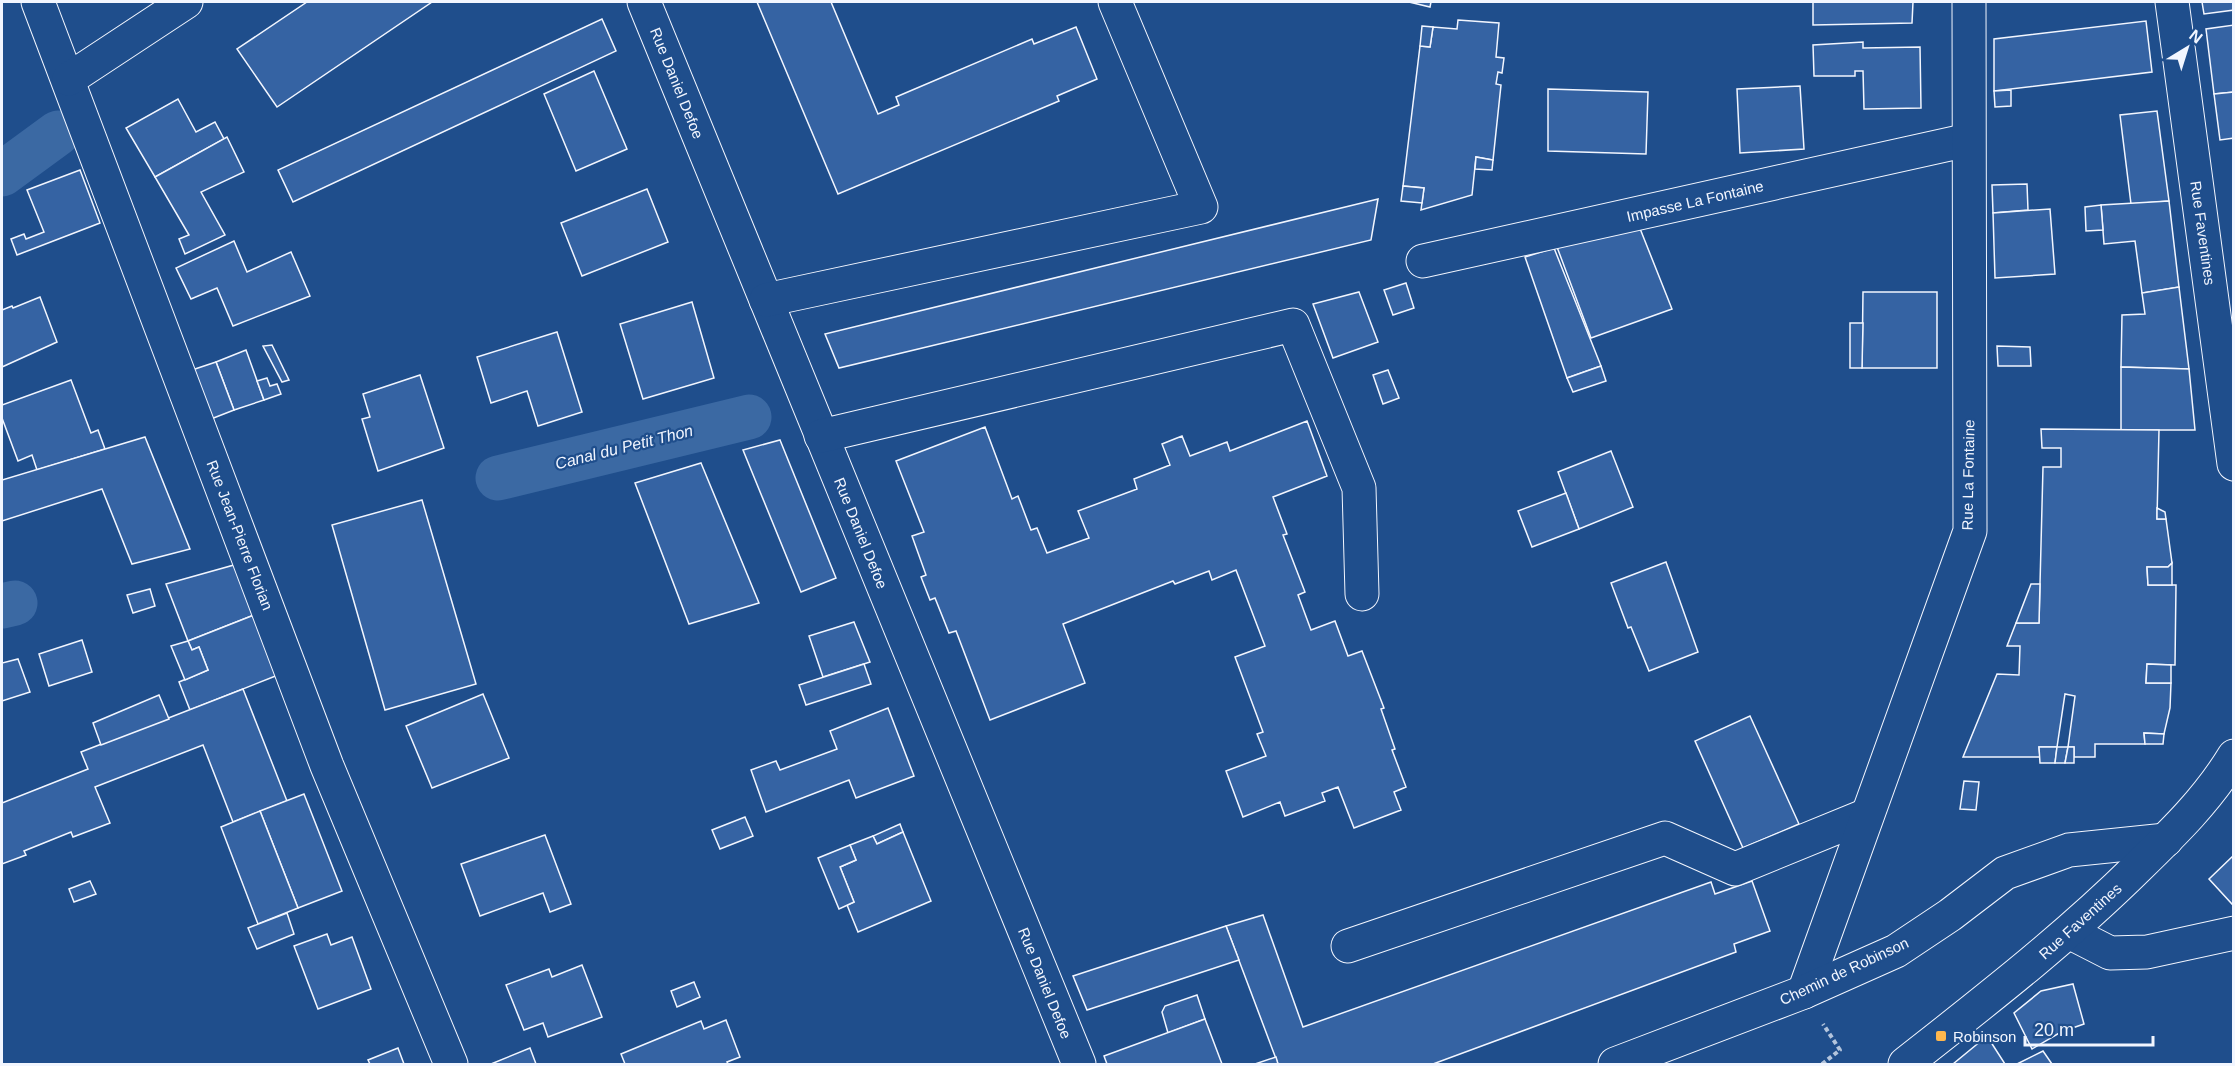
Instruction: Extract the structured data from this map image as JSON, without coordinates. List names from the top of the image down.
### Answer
{
  "streets": {
    "street": [
      "Rue Daniel Defoe",
      "Impasse La Fontaine",
      "Rue Faventines",
      "Rue La Fontaine",
      "Rue Jean-Pierre Florian",
      "Chemin de Robinson"
    ]
  },
  "crossings": [
    ["Impasse La Fontaine", "Rue La Fontaine"],
    ["Rue Faventines", "Chemin de Robinson"],
    ["Rue La Fontaine", "Chemin de Robinson"]
  ],
  "water": ["Canal du Petit Thon"],
  "places": {
    "transit": ["Robinson"]
  },
  "scale_bar": "20 m",
  "north": "top right"
}
